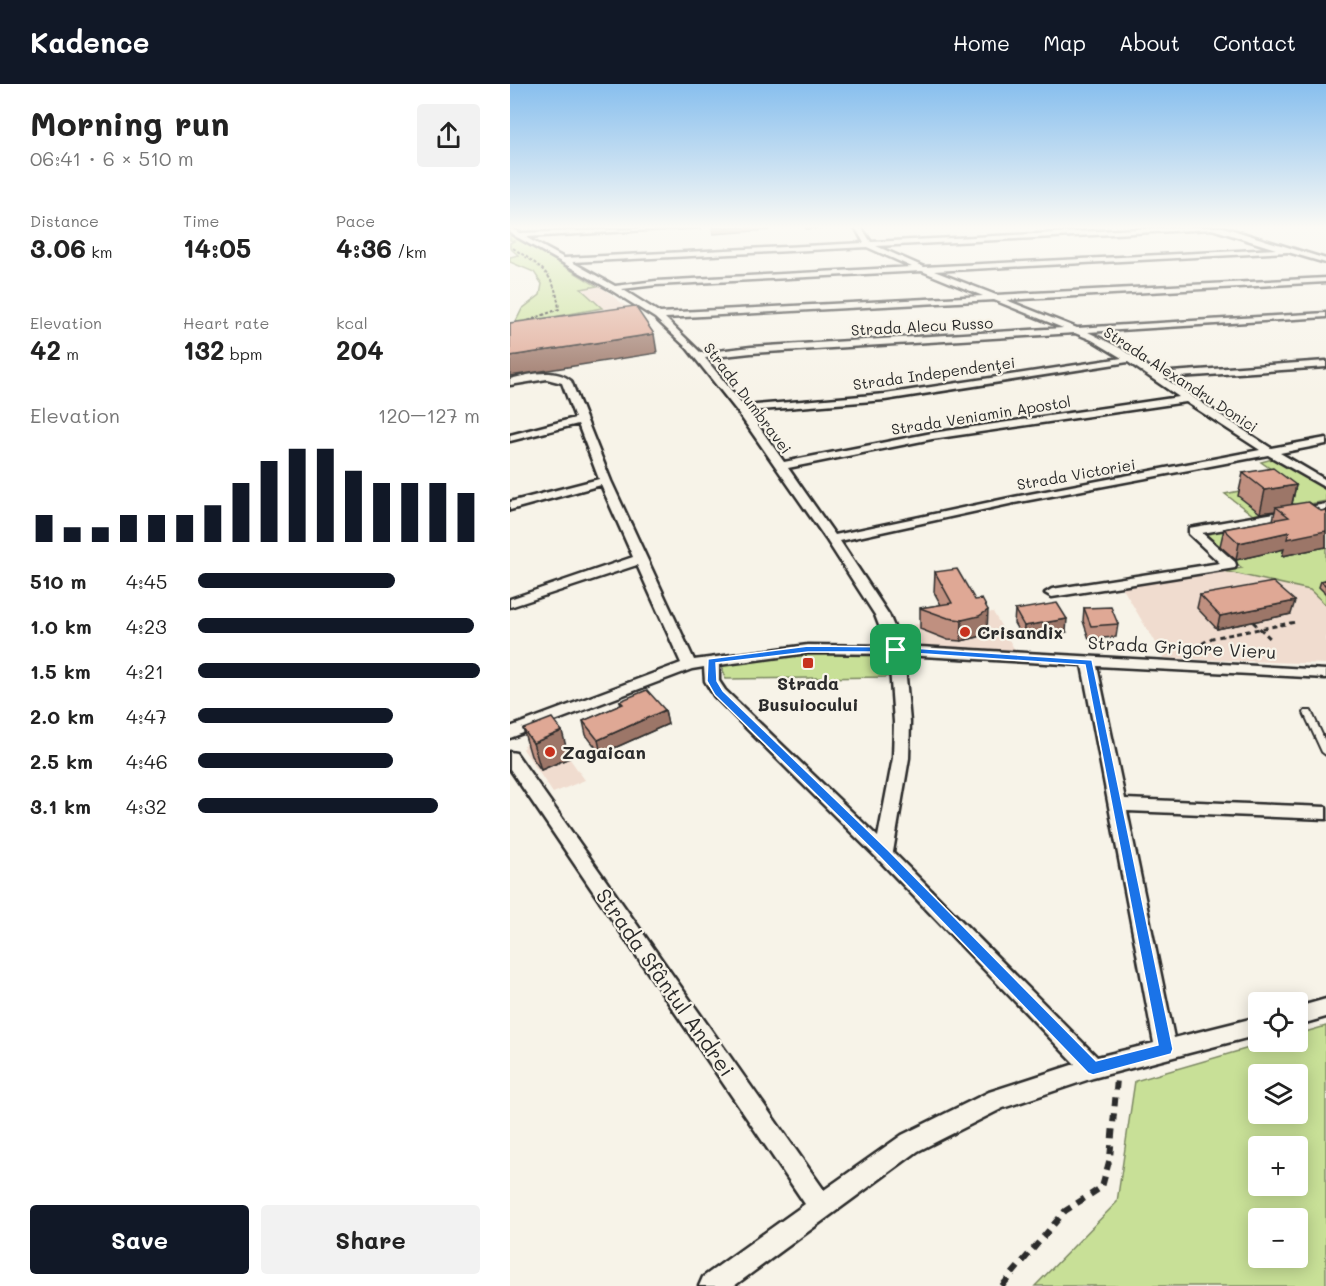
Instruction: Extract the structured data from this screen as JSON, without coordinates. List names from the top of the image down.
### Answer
{
  "streets": {
    "street": [
      "Strada Alecu Russo",
      "Strada Independenţei",
      "Strada Alexandru Donici",
      "Strada Dumbravei",
      "Strada Veniamin Apostol",
      "Strada Victoriei",
      "Strada Grigore Vieru",
      "Strada Sfântul Andrei"
    ]
  },
  "crossings": [
    ["Strada Alecu Russo", "Strada Alexandru Donici"],
    ["Strada Alecu Russo", "Strada Dumbravei"],
    ["Strada Independenţei", "Strada Alexandru Donici"],
    ["Strada Independenţei", "Strada Dumbravei"],
    ["Strada Alexandru Donici", "Strada Veniamin Apostol"],
    ["Strada Alexandru Donici", "Strada Victoriei"],
    ["Strada Dumbravei", "Strada Veniamin Apostol"],
    ["Strada Dumbravei", "Strada Victoriei"],
    ["Strada Dumbravei", "Strada Grigore Vieru"]
  ],
  "places": {
    "other": ["Crisandix", "Zagaican"],
    "transit": ["Strada Busuiocului"]
  },
  "page": {
    "header": "Kadence",
    "nav": [
      "Home",
      "Map",
      "About",
      "Contact"
    ],
    "heading": ["Morning run", "06:41 · 6 × 510 m"],
    "stats": [
      ["Distance", "3.06 km"],
      ["Time", "14:05"],
      ["Pace", "4:36 /km"],
      ["Elevation", "42 m"],
      ["Heart rate", "132 bpm"],
      ["kcal", "204"]
    ],
    "chart": ["Elevation", "120–127 m"],
    "list": [
      {
        "name": "510 m",
        "note": "4:45"
      },
      {
        "name": "1.0 km",
        "note": "4:23"
      },
      {
        "name": "1.5 km",
        "note": "4:21"
      },
      {
        "name": "2.0 km",
        "note": "4:47"
      },
      {
        "name": "2.5 km",
        "note": "4:46"
      },
      {
        "name": "3.1 km",
        "note": "4:32"
      }
    ],
    "map_buttons": ["+", "−"],
    "buttons": ["Save", "Share"]
  }
}
